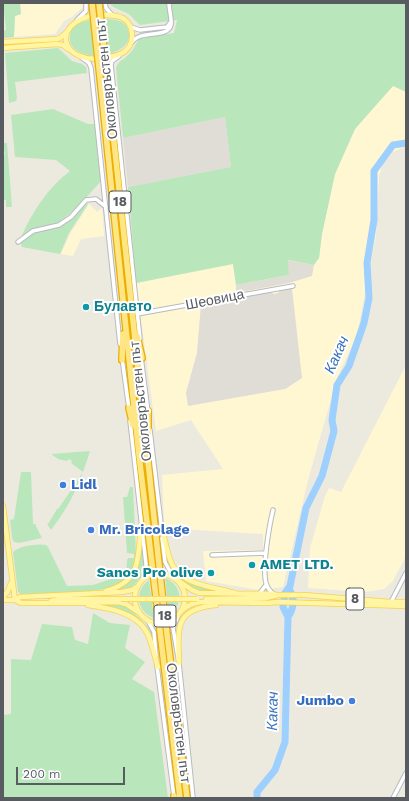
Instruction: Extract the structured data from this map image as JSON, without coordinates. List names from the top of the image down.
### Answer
{
  "streets": {
    "highway": ["Околовръстен път", "18"],
    "main road": ["8"],
    "street": ["Шеовица"]
  },
  "crossings": [
    ["Околовръстен път", "Шеовица"],
    ["Околовръстен път", "8"]
  ],
  "water": ["Какач"],
  "places": [
    "Булавто",
    "Lidl",
    "Mr. Bricolage",
    "AMET LTD.",
    "Sanos Pro olive",
    "Jumbo"
  ],
  "scale_bar": "200 m"
}
